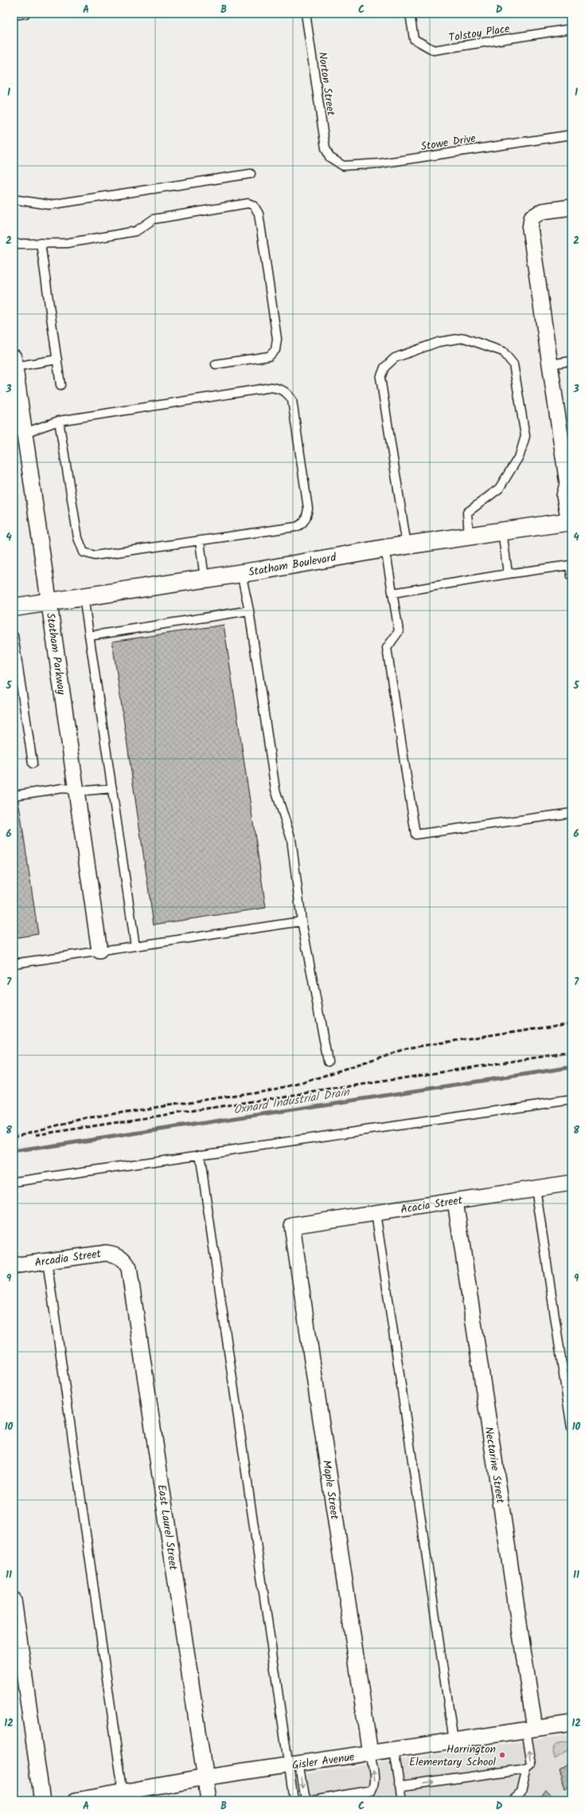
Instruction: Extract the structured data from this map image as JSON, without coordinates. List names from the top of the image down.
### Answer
{
  "streets": {
    "street": [
      "Statham Boulevard",
      "Statham Parkway",
      "Acacia Street",
      "Arcadia Street",
      "Nectarine Street",
      "Maple Street",
      "East Laurel Street",
      "Gisler Avenue"
    ],
    "lane": ["Tolstoy Place", "Norton Street", "Stowe Drive"]
  },
  "crossings": [
    ["Norton Street", "Stowe Drive"],
    ["Statham Boulevard", "Statham Parkway"],
    ["Acacia Street", "Nectarine Street"],
    ["Acacia Street", "Maple Street"],
    ["Arcadia Street", "East Laurel Street"],
    ["Nectarine Street", "Gisler Avenue"],
    ["Maple Street", "Gisler Avenue"],
    ["East Laurel Street", "Gisler Avenue"]
  ],
  "water": ["Oxnard Industrial Drain"],
  "places": ["Harrington Elementary School"],
  "grid": {
    "columns": [
      "A",
      "B",
      "C",
      "D"
    ],
    "rows": [
      "1",
      "2",
      "3",
      "4",
      "5",
      "6",
      "7",
      "8",
      "9",
      "10",
      "11",
      "12"
    ]
  }
}
